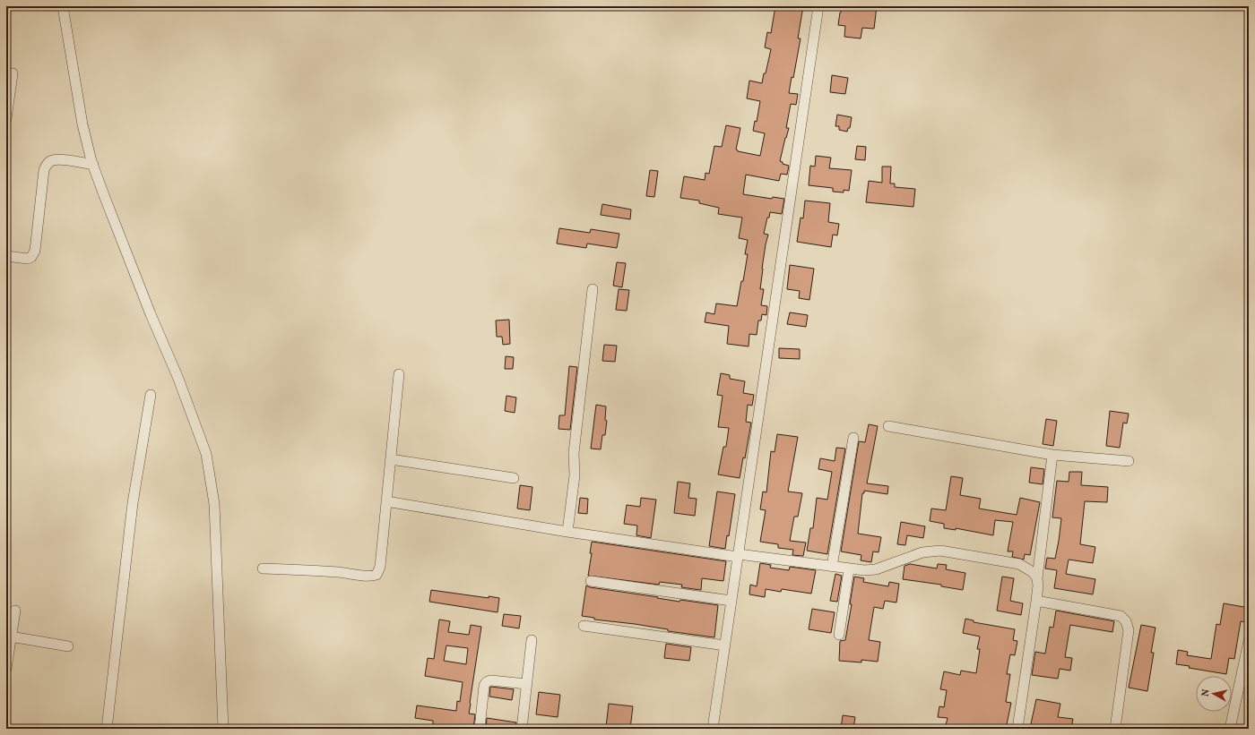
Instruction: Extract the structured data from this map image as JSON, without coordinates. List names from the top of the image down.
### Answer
{
  "north": "left"
}
